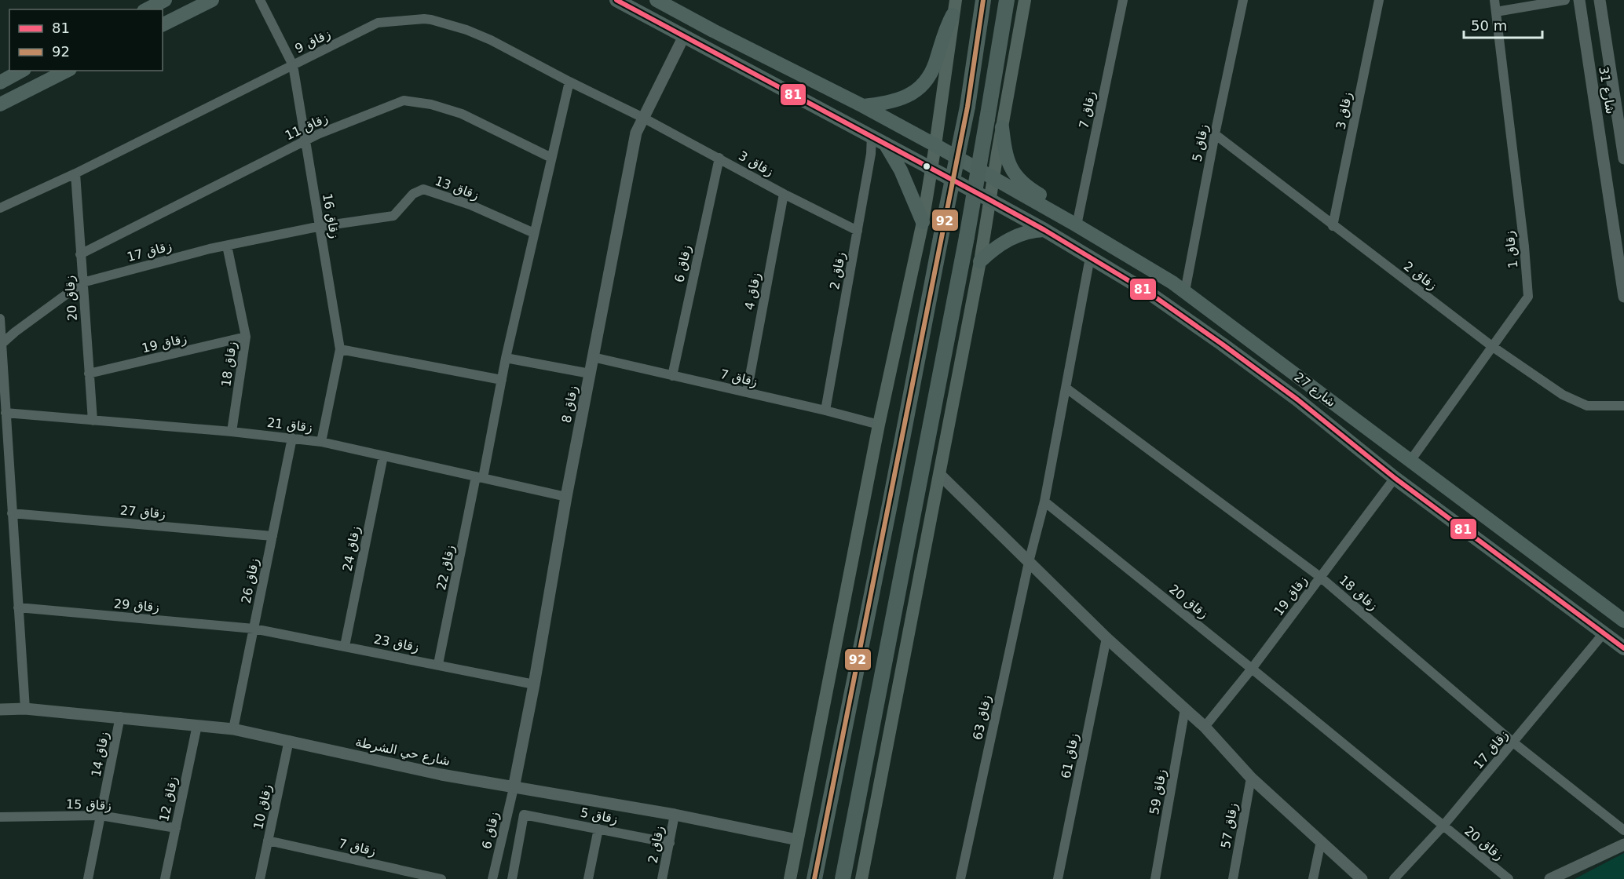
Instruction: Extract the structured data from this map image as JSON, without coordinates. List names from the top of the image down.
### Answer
{
  "streets": {
    "main road": ["شارع 27"],
    "street": [
      "زقاق 9",
      "شارع 31",
      "زقاق 7",
      "زقاق 3",
      "زقاق 11",
      "زقاق 5",
      "زقاق 13",
      "زقاق 16",
      "زقاق 1",
      "زقاق 17",
      "زقاق 6",
      "زقاق 2",
      "زقاق 4",
      "زقاق 20",
      "زقاق 19",
      "زقاق 18",
      "زقاق 8",
      "زقاق 21",
      "زقاق 27",
      "زقاق 24",
      "زقاق 22",
      "زقاق 26",
      "زقاق 29",
      "زقاق 23",
      "زقاق 63",
      "شارع حي الشرطة",
      "زقاق 14",
      "زقاق 61",
      "زقاق 59",
      "زقاق 12",
      "زقاق 15",
      "زقاق 10",
      "زقاق 57"
    ]
  },
  "crossings": [
    ["زقاق 9", "زقاق 3"],
    ["زقاق 9", "زقاق 16"],
    ["زقاق 9", "زقاق 20"],
    ["زقاق 9", "زقاق 8"],
    ["زقاق 9", "زقاق 22"],
    ["زقاق 7", "زقاق 6"],
    ["زقاق 7", "زقاق 2"],
    ["زقاق 7", "زقاق 4"],
    ["زقاق 7", "شارع 27"],
    ["زقاق 7", "زقاق 8"],
    ["زقاق 7", "زقاق 10"],
    ["زقاق 3", "زقاق 6"],
    ["زقاق 3", "زقاق 2"],
    ["زقاق 3", "زقاق 4"],
    ["زقاق 3", "زقاق 8"],
    ["زقاق 11", "زقاق 16"],
    ["زقاق 11", "زقاق 20"],
    ["زقاق 11", "زقاق 22"],
    ["زقاق 5", "زقاق 2"],
    ["زقاق 5", "شارع 27"],
    ["زقاق 13", "زقاق 16"],
    ["زقاق 13", "زقاق 17"],
    ["زقاق 13", "زقاق 22"],
    ["زقاق 16", "زقاق 17"],
    ["زقاق 16", "زقاق 21"],
    ["زقاق 1", "زقاق 2"],
    ["زقاق 1", "شارع 27"],
    ["زقاق 17", "زقاق 20"],
    ["زقاق 17", "زقاق 18"],
    ["زقاق 17", "شارع 27"],
    ["زقاق 6", "زقاق 8"],
    ["زقاق 6", "شارع حي الشرطة"],
    ["زقاق 2", "شارع 27"],
    ["زقاق 2", "شارع حي الشرطة"],
    ["زقاق 20", "زقاق 19"],
    ["زقاق 20", "زقاق 21"],
    ["زقاق 20", "زقاق 63"],
    ["زقاق 19", "زقاق 18"],
    ["زقاق 19", "شارع 27"],
    ["زقاق 18", "زقاق 21"],
    ["شارع 27", "زقاق 8"],
    ["زقاق 8", "زقاق 21"],
    ["زقاق 8", "زقاق 23"],
    ["زقاق 8", "شارع حي الشرطة"],
    ["زقاق 21", "زقاق 24"],
    ["زقاق 21", "زقاق 22"],
    ["زقاق 21", "زقاق 26"],
    ["زقاق 27", "زقاق 26"],
    ["زقاق 24", "زقاق 23"],
    ["زقاق 22", "زقاق 23"],
    ["زقاق 26", "زقاق 29"],
    ["زقاق 26", "زقاق 23"],
    ["زقاق 26", "شارع حي الشرطة"],
    ["زقاق 29", "زقاق 23"],
    ["شارع حي الشرطة", "زقاق 14"],
    ["شارع حي الشرطة", "زقاق 12"],
    ["شارع حي الشرطة", "زقاق 10"],
    ["زقاق 14", "زقاق 15"],
    ["زقاق 12", "زقاق 15"]
  ],
  "lines": ["transit line 81", "transit line 92"],
  "legend": ["81", "92"],
  "scale_bar": "50 m"
}
